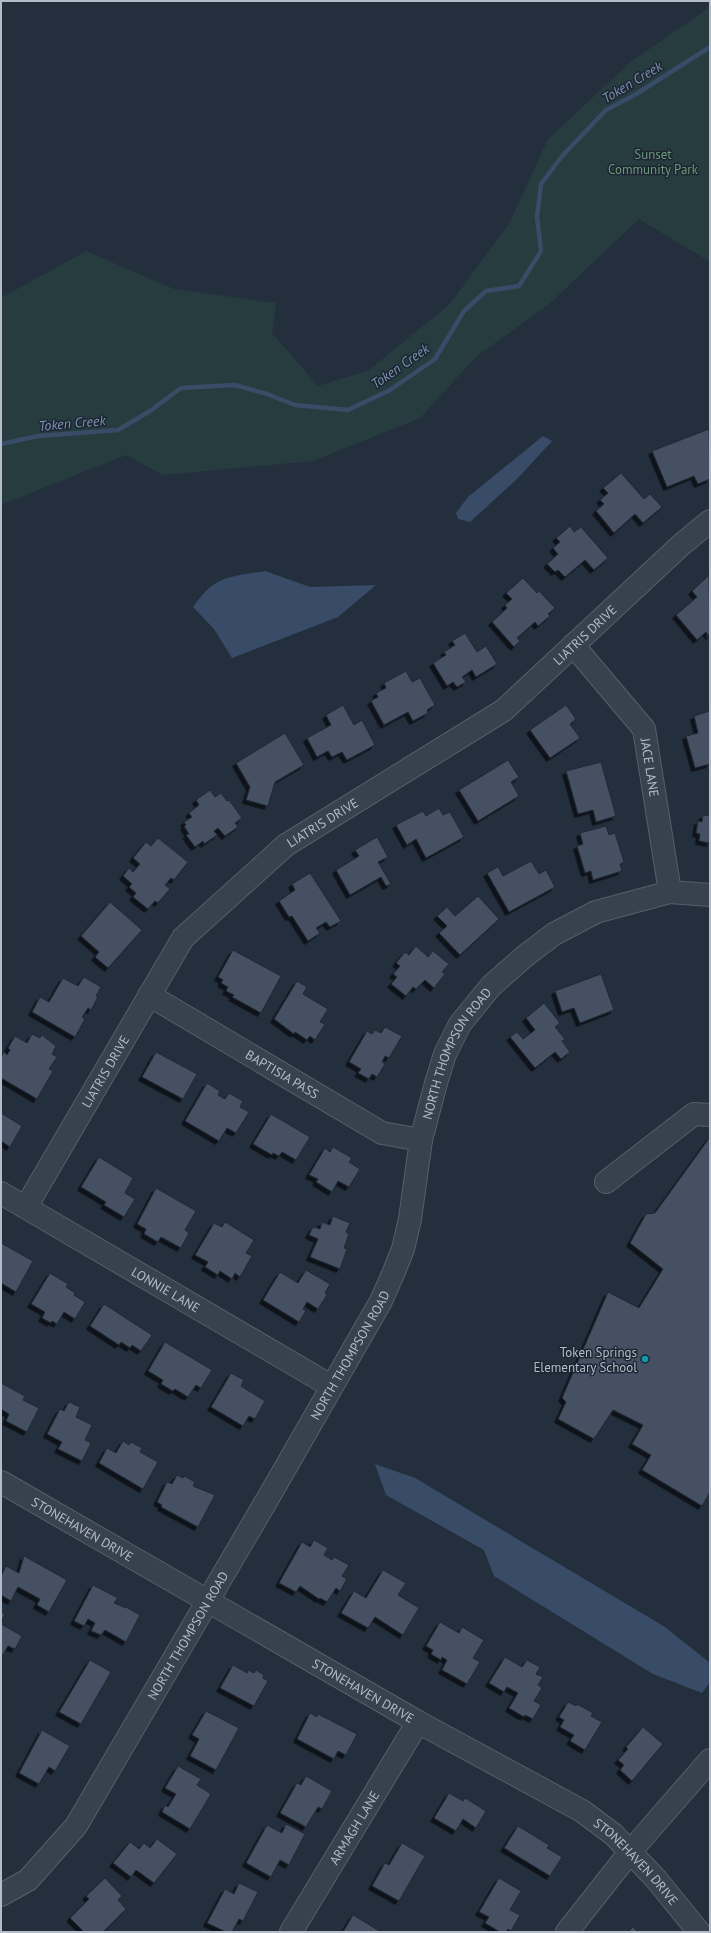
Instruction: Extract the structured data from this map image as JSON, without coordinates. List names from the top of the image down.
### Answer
{
  "streets": {
    "street": [
      "LIATRIS DRIVE",
      "JACE LANE",
      "NORTH THOMPSON ROAD",
      "BAPTISIA PASS",
      "LONNIE LANE",
      "STONEHAVEN DRIVE",
      "ARMAGH LANE"
    ]
  },
  "crossings": [
    ["LIATRIS DRIVE", "JACE LANE"],
    ["LIATRIS DRIVE", "BAPTISIA PASS"],
    ["LIATRIS DRIVE", "LONNIE LANE"],
    ["JACE LANE", "NORTH THOMPSON ROAD"],
    ["NORTH THOMPSON ROAD", "BAPTISIA PASS"],
    ["NORTH THOMPSON ROAD", "LONNIE LANE"],
    ["NORTH THOMPSON ROAD", "STONEHAVEN DRIVE"],
    ["STONEHAVEN DRIVE", "ARMAGH LANE"]
  ],
  "water": ["Token Creek"],
  "parks": ["Sunset Community Park"],
  "places": ["Token Springs Elementary School"]
}
